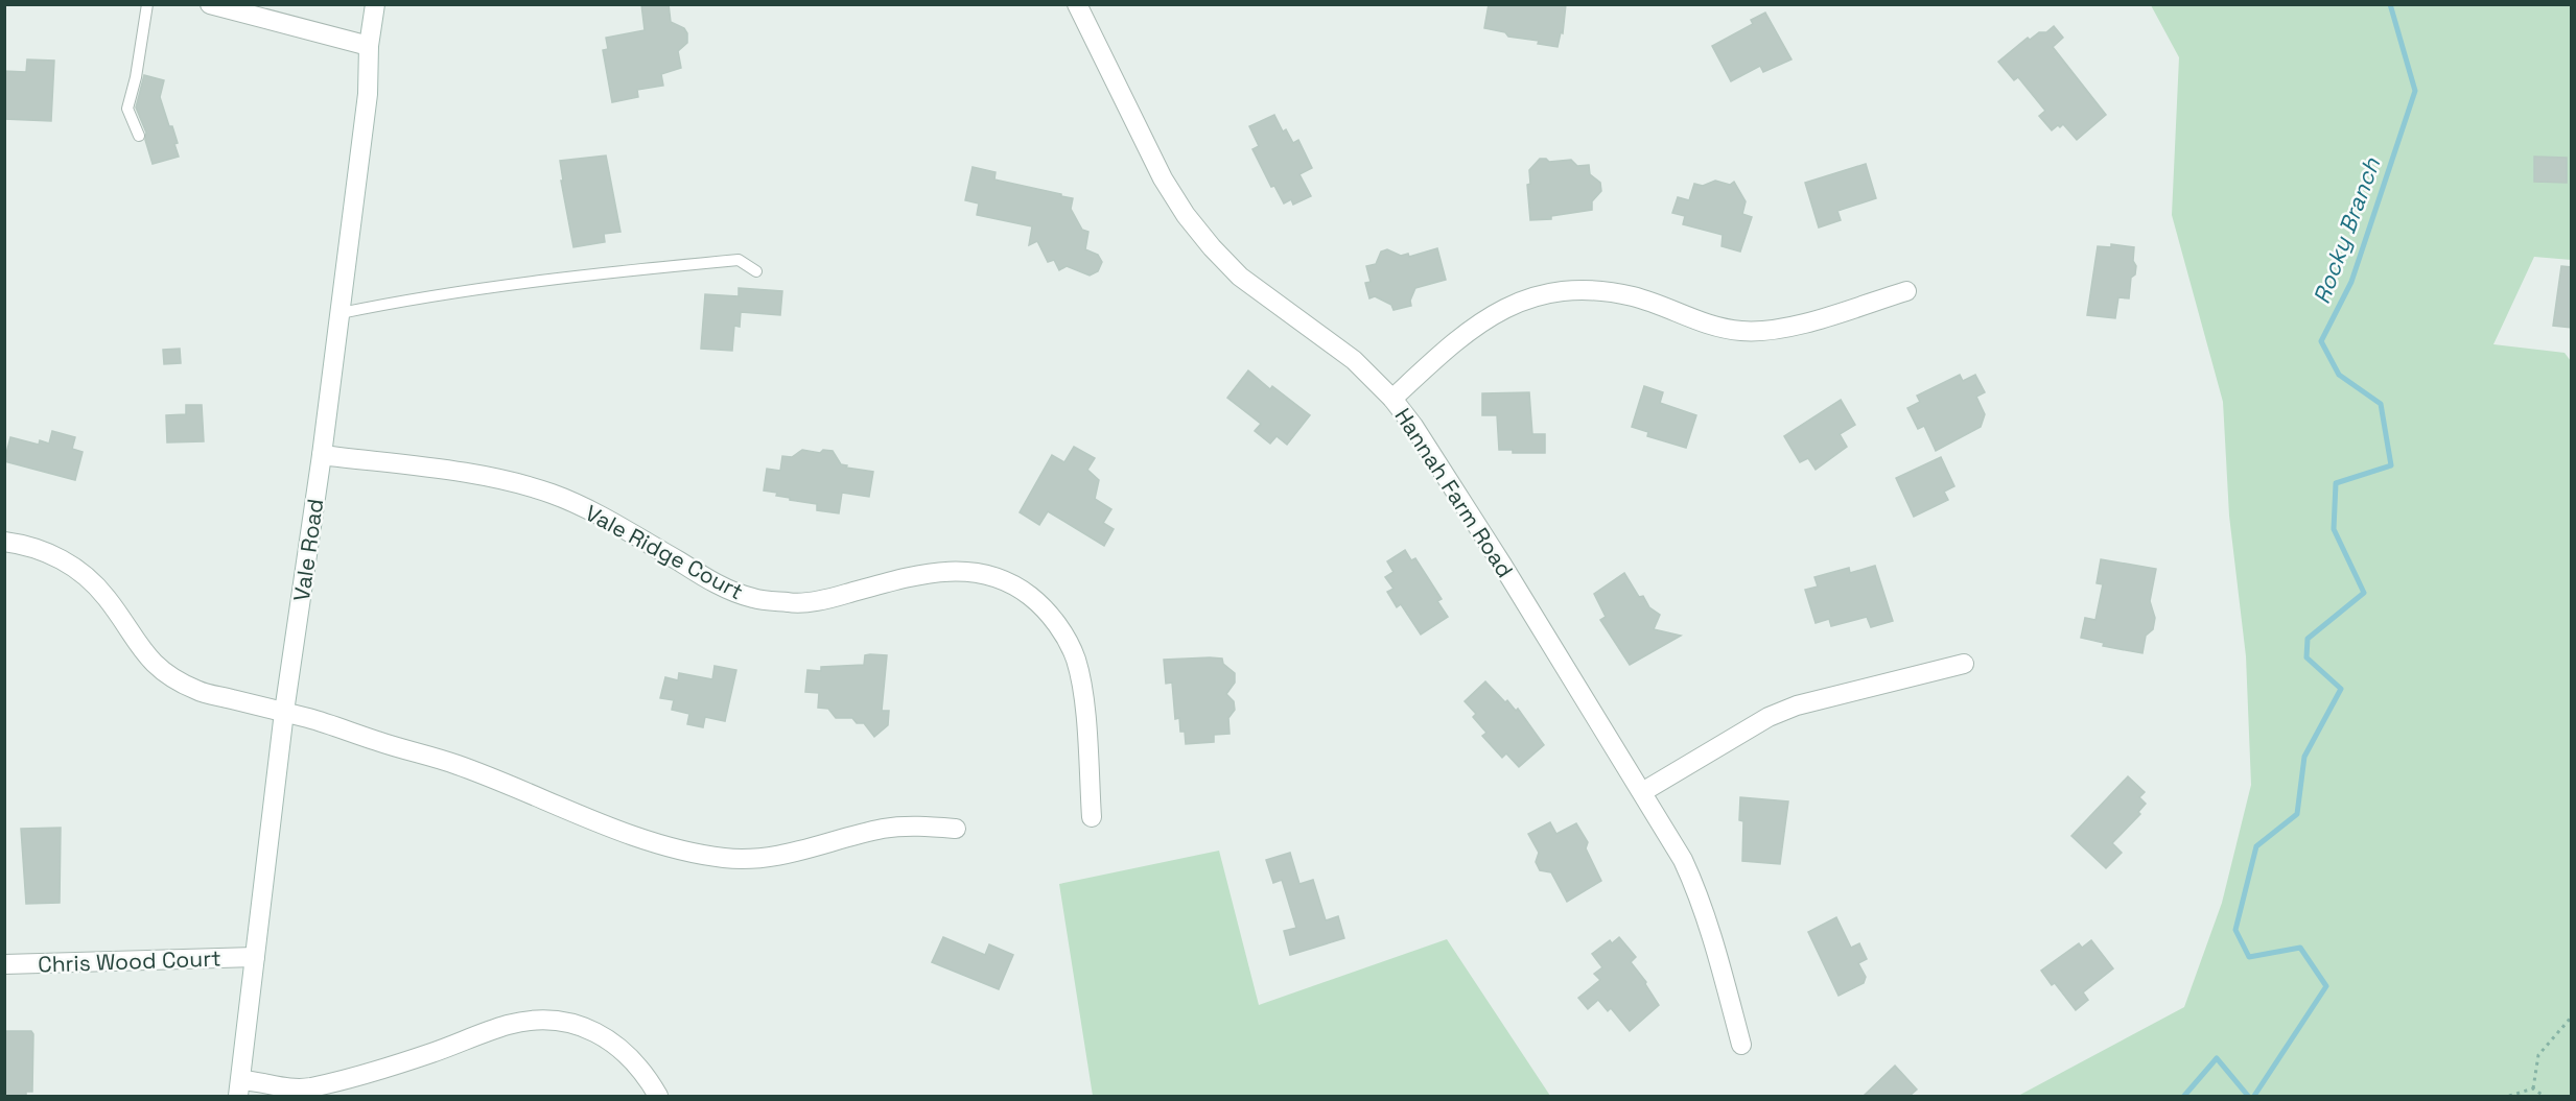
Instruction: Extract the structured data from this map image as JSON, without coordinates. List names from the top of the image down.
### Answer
{
  "streets": {
    "street": [
      "Hannah Farm Road",
      "Vale Road",
      "Vale Ridge Court",
      "Chris Wood Court"
    ]
  },
  "crossings": [
    ["Vale Road", "Vale Ridge Court"],
    ["Vale Road", "Chris Wood Court"]
  ],
  "water": ["Rocky Branch"]
}
